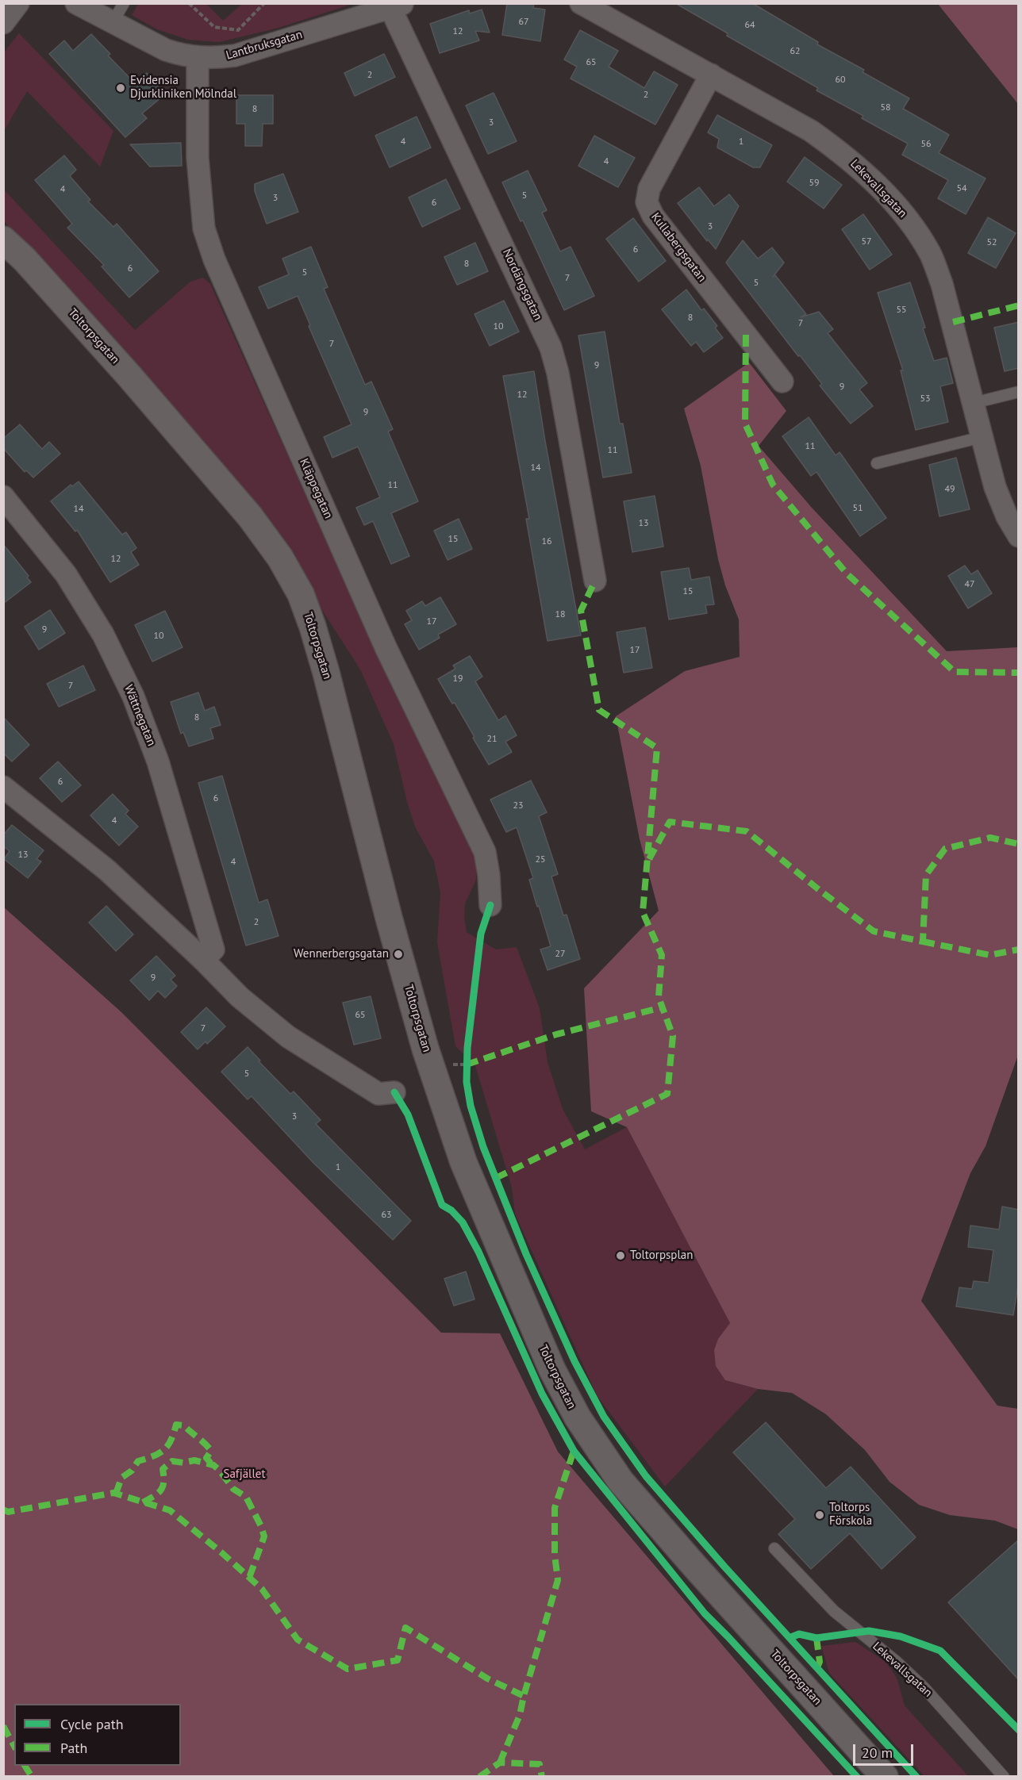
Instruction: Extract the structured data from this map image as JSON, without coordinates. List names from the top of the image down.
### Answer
{
  "streets": {
    "street": [
      "Lantbruksgatan",
      "Lekevallsgatan",
      "Kullabergsgatan",
      "Nordängsgatan",
      "Toltorpsgatan",
      "Kläppegatan",
      "Wättnegatan"
    ]
  },
  "crossings": [
    ["Lantbruksgatan", "Nordängsgatan"],
    ["Lantbruksgatan", "Kläppegatan"],
    ["Lekevallsgatan", "Kullabergsgatan"]
  ],
  "parks": ["Safjället"],
  "places": [
    "Evidensia Djurkliniken Mölndal",
    "Wennerbergsgatan",
    "Toltorpsplan",
    "Toltorps Förskola"
  ],
  "house_numbers": [
    "67",
    "64",
    "12",
    "62",
    "65",
    "2",
    "60",
    "2",
    "58",
    "8",
    "3",
    "4",
    "1",
    "56",
    "4",
    "59",
    "54",
    "4",
    "5",
    "3",
    "6",
    "3",
    "57",
    "52",
    "6",
    "8",
    "6",
    "5",
    "7",
    "5",
    "55",
    "8",
    "7",
    "10",
    "7",
    "9",
    "9",
    "12",
    "53",
    "9",
    "11",
    "11",
    "14",
    "11",
    "49",
    "51",
    "14",
    "13",
    "15",
    "16",
    "12",
    "47",
    "15",
    "18",
    "17",
    "9",
    "10",
    "17",
    "19",
    "7",
    "8",
    "21",
    "6",
    "6",
    "23",
    "4",
    "13",
    "25",
    "4",
    "2",
    "27",
    "9",
    "65",
    "7",
    "5",
    "3",
    "1",
    "63"
  ],
  "legend": ["Cycle path", "Path"],
  "scale_bar": "20 m"
}
